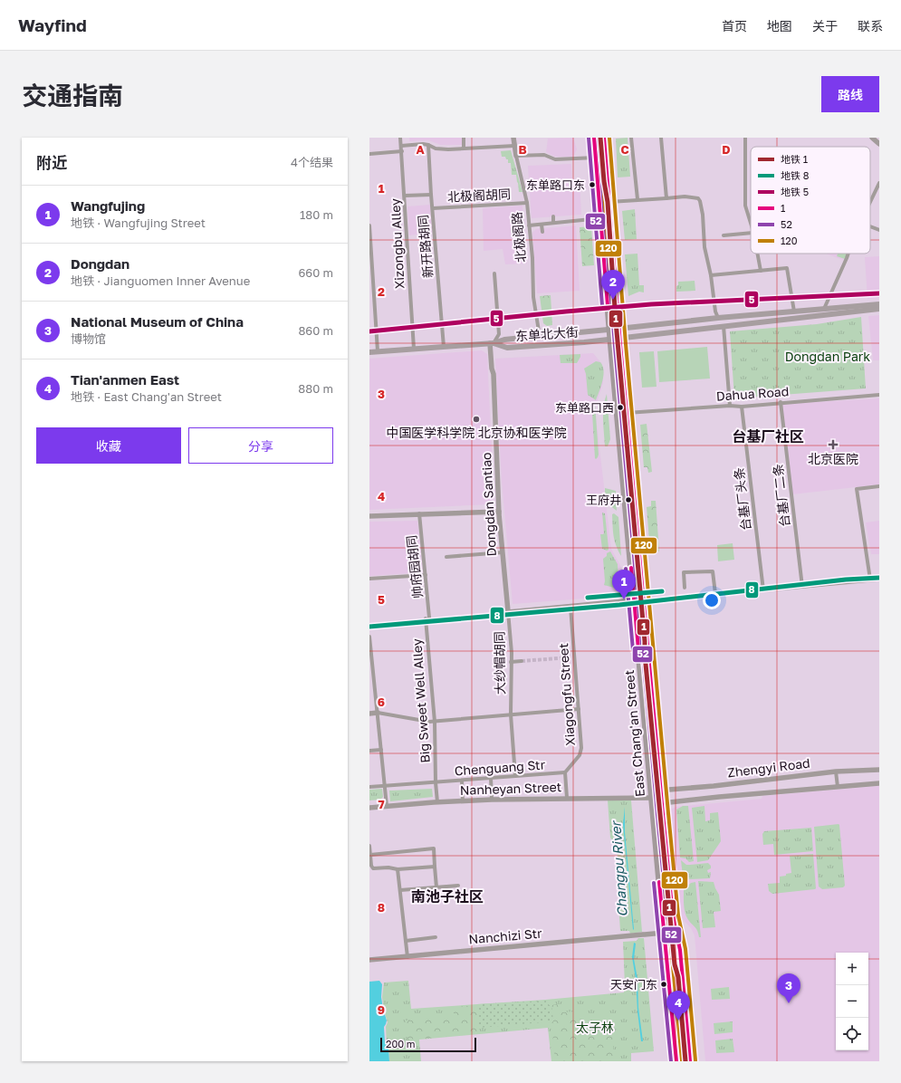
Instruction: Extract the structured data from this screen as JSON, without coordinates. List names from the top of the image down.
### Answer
{
  "streets": {
    "highway": ["East Chang'an Street"],
    "main road": ["东单北大街"],
    "street": [
      "北极阁胡同",
      "北极阁路",
      "Xizongbu Alley",
      "新开路胡同",
      "Dahua Road",
      "台基厂二条",
      "台基厂头条",
      "Dongdan Santiao",
      "帅府园胡同",
      "大纱帽胡同",
      "Xiagongfu Street",
      "Big Sweet Well Alley",
      "Chenguang Str",
      "Zhengyi Road",
      "Nanheyan Street",
      "Nanchizi Str"
    ]
  },
  "crossings": [
    ["北极阁胡同", "北极阁路"],
    ["北极阁胡同", "新开路胡同"],
    ["北极阁路", "东单北大街"],
    ["东单北大街", "Dongdan Santiao"],
    ["东单北大街", "East Chang'an Street"],
    ["Dahua Road", "台基厂二条"],
    ["Dahua Road", "台基厂头条"],
    ["Dahua Road", "East Chang'an Street"],
    ["Dongdan Santiao", "大纱帽胡同"],
    ["帅府园胡同", "Big Sweet Well Alley"],
    ["大纱帽胡同", "Chenguang Str"],
    ["Xiagongfu Street", "Chenguang Str"],
    ["Big Sweet Well Alley", "Chenguang Str"],
    ["Big Sweet Well Alley", "Nanheyan Street"],
    ["East Chang'an Street", "Zhengyi Road"],
    ["East Chang'an Street", "Nanheyan Street"],
    ["East Chang'an Street", "Nanchizi Str"]
  ],
  "districts": ["台基厂社区", "南池子社区"],
  "water": ["Changpu River"],
  "parks": ["Dongdan Park", "太子林"],
  "places": {
    "other": [
      "东单路口东",
      "东单路口西",
      "中国医学科学院 北京协和医学院",
      "王府井",
      "天安门东"
    ],
    "health": ["北京医院"]
  },
  "lines": [
    "metro line 1",
    "transit line 1",
    "transit line 52",
    "transit line 120",
    "metro line 5",
    "metro line 8"
  ],
  "legend": [
    "地铁 1",
    "地铁 8",
    "地铁 5",
    "1",
    "52",
    "120"
  ],
  "scale_bar": "200 m",
  "page": {
    "header": "Wayfind",
    "nav": [
      "首页",
      "地图",
      "关于",
      "联系"
    ],
    "title": "交通指南",
    "buttons": [
      "路线",
      ["收藏", "分享"]
    ],
    "heading": ["附近", "4个结果"],
    "list": [
      {
        "mark": "1",
        "name": "Wangfujing",
        "note": "地铁 · Wangfujing Street",
        "value": "180 m"
      },
      {
        "mark": "2",
        "name": "Dongdan",
        "note": "地铁 · Jianguomen Inner Avenue",
        "value": "660 m"
      },
      {
        "mark": "3",
        "name": "National Museum of China",
        "note": "博物馆",
        "value": "860 m"
      },
      {
        "mark": "4",
        "name": "Tian'anmen East",
        "note": "地铁 · East Chang'an Street",
        "value": "880 m"
      }
    ],
    "pins": [
      "2",
      "1",
      "3",
      "4"
    ],
    "map_buttons": ["+", "−"],
    "scale": "200 m"
  },
  "grid": {
    "columns": [
      "A",
      "B",
      "C",
      "D"
    ],
    "rows": [
      "1",
      "2",
      "3",
      "4",
      "5",
      "6",
      "7",
      "8",
      "9"
    ]
  }
}
